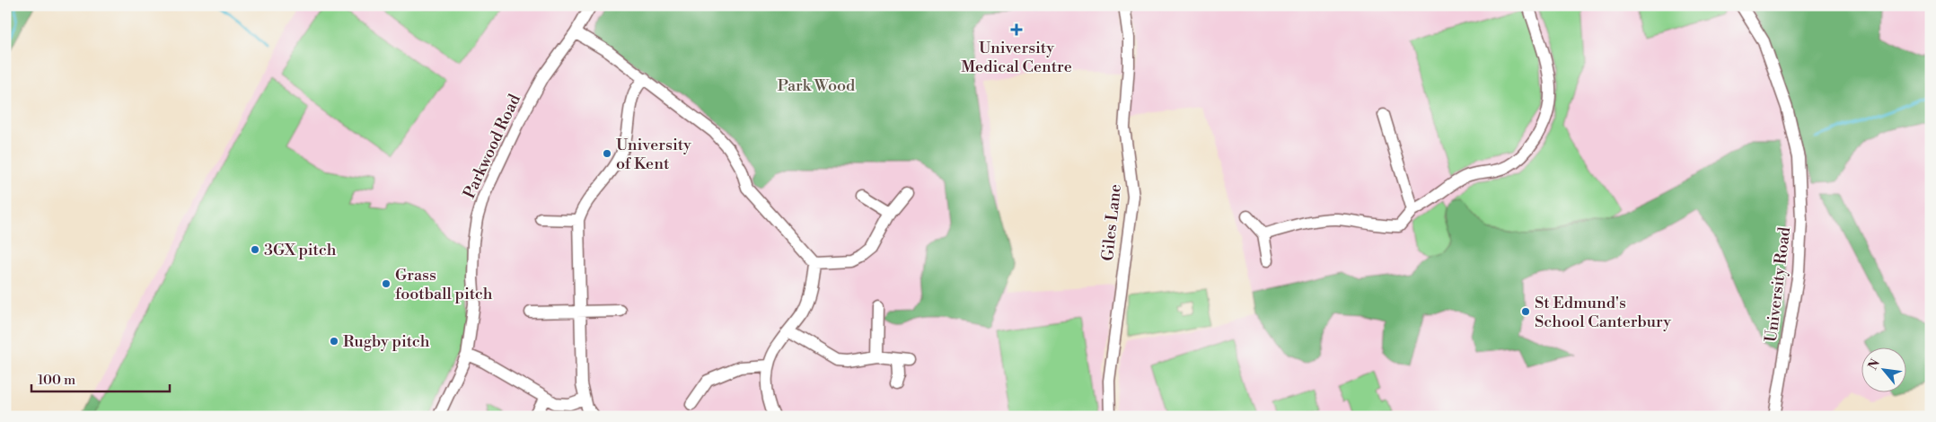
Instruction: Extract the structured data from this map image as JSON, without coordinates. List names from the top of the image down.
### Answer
{
  "streets": {
    "street": ["Parkwood Road", "Giles Lane", "University Road"]
  },
  "parks": ["Park Wood"],
  "places": {
    "health": ["University Medical Centre"],
    "other": [
      "University of Kent",
      "3GX pitch",
      "Grass football pitch",
      "St Edmund's School Canterbury",
      "Rugby pitch"
    ]
  },
  "scale_bar": "100 m",
  "north": "top left"
}
